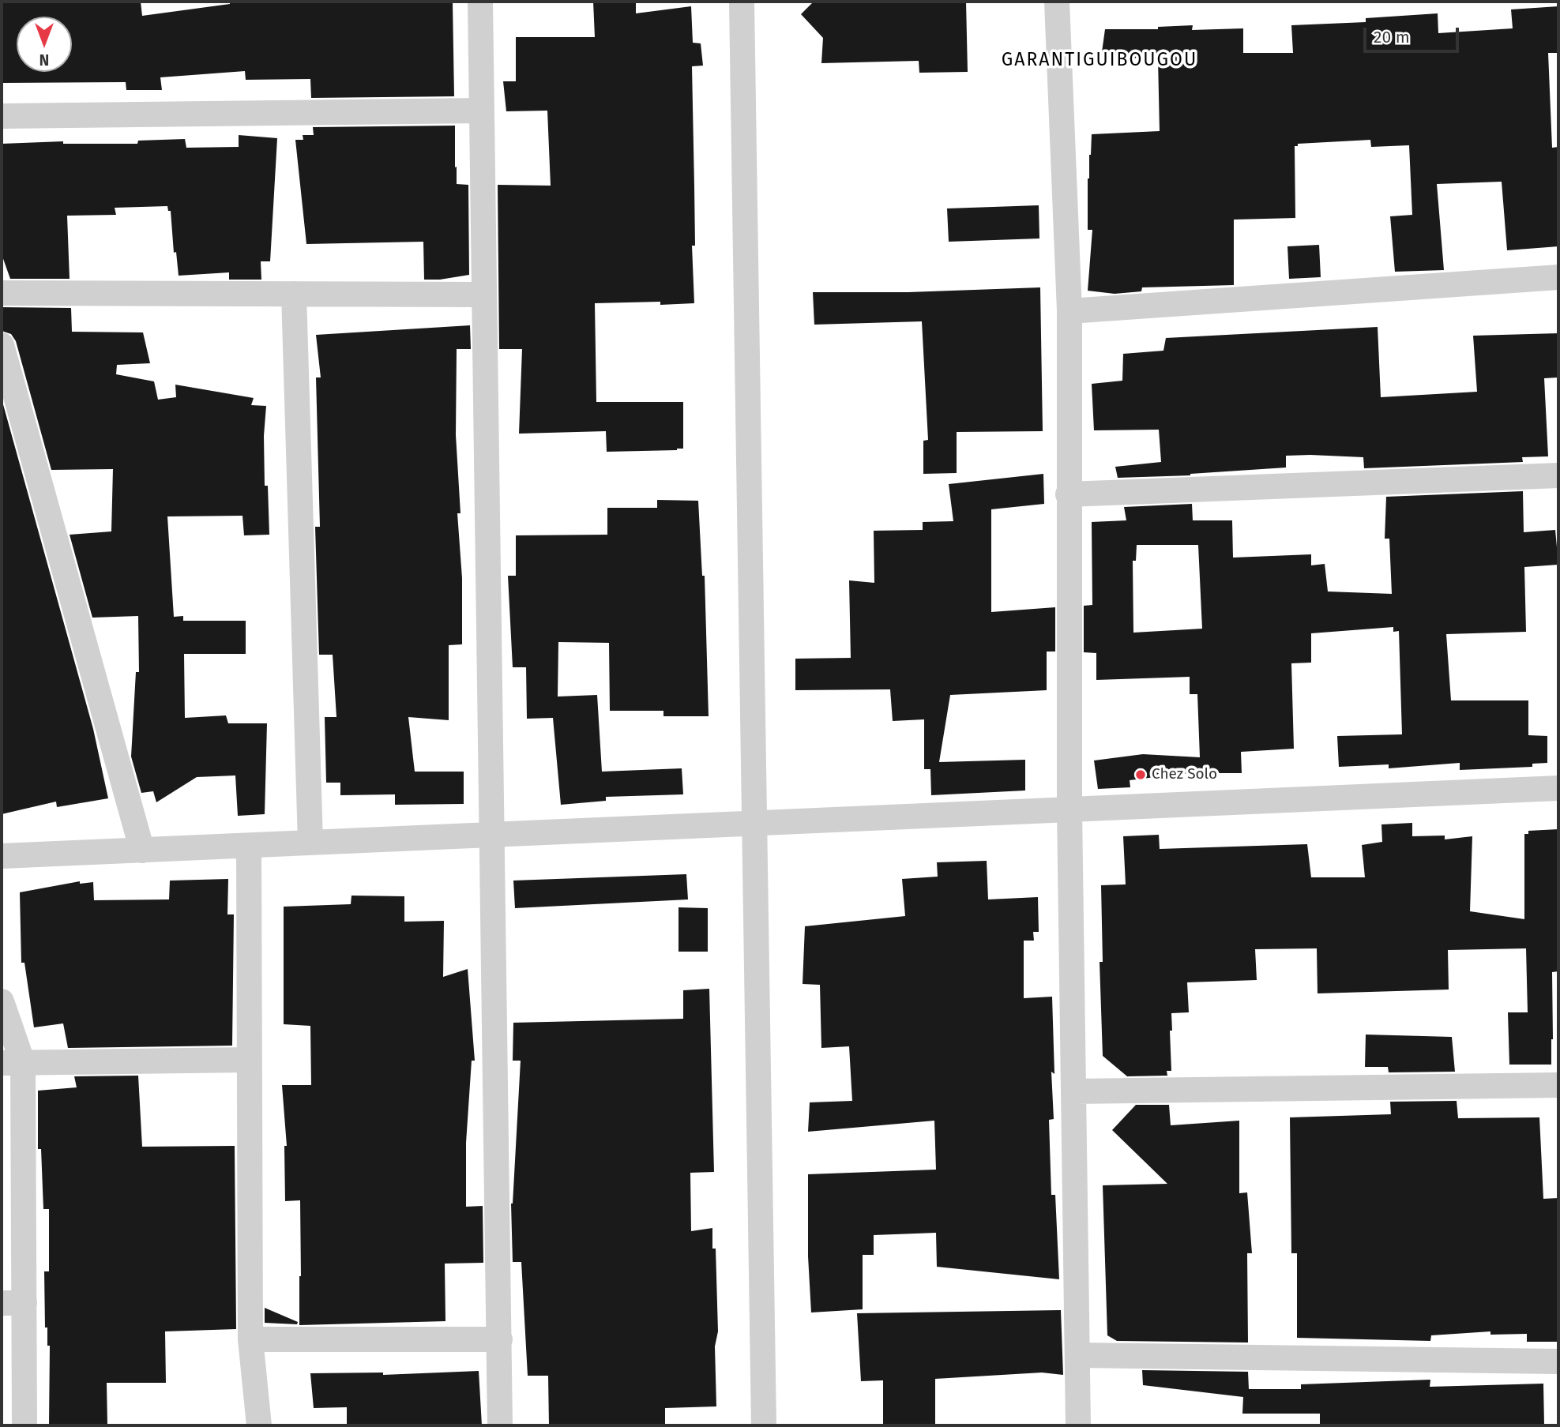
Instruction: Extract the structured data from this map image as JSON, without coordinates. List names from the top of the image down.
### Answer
{
  "districts": ["GARANTIGUIBOUGOU"],
  "places": ["Chez Solo"],
  "scale_bar": "20 m",
  "north": "bottom"
}
